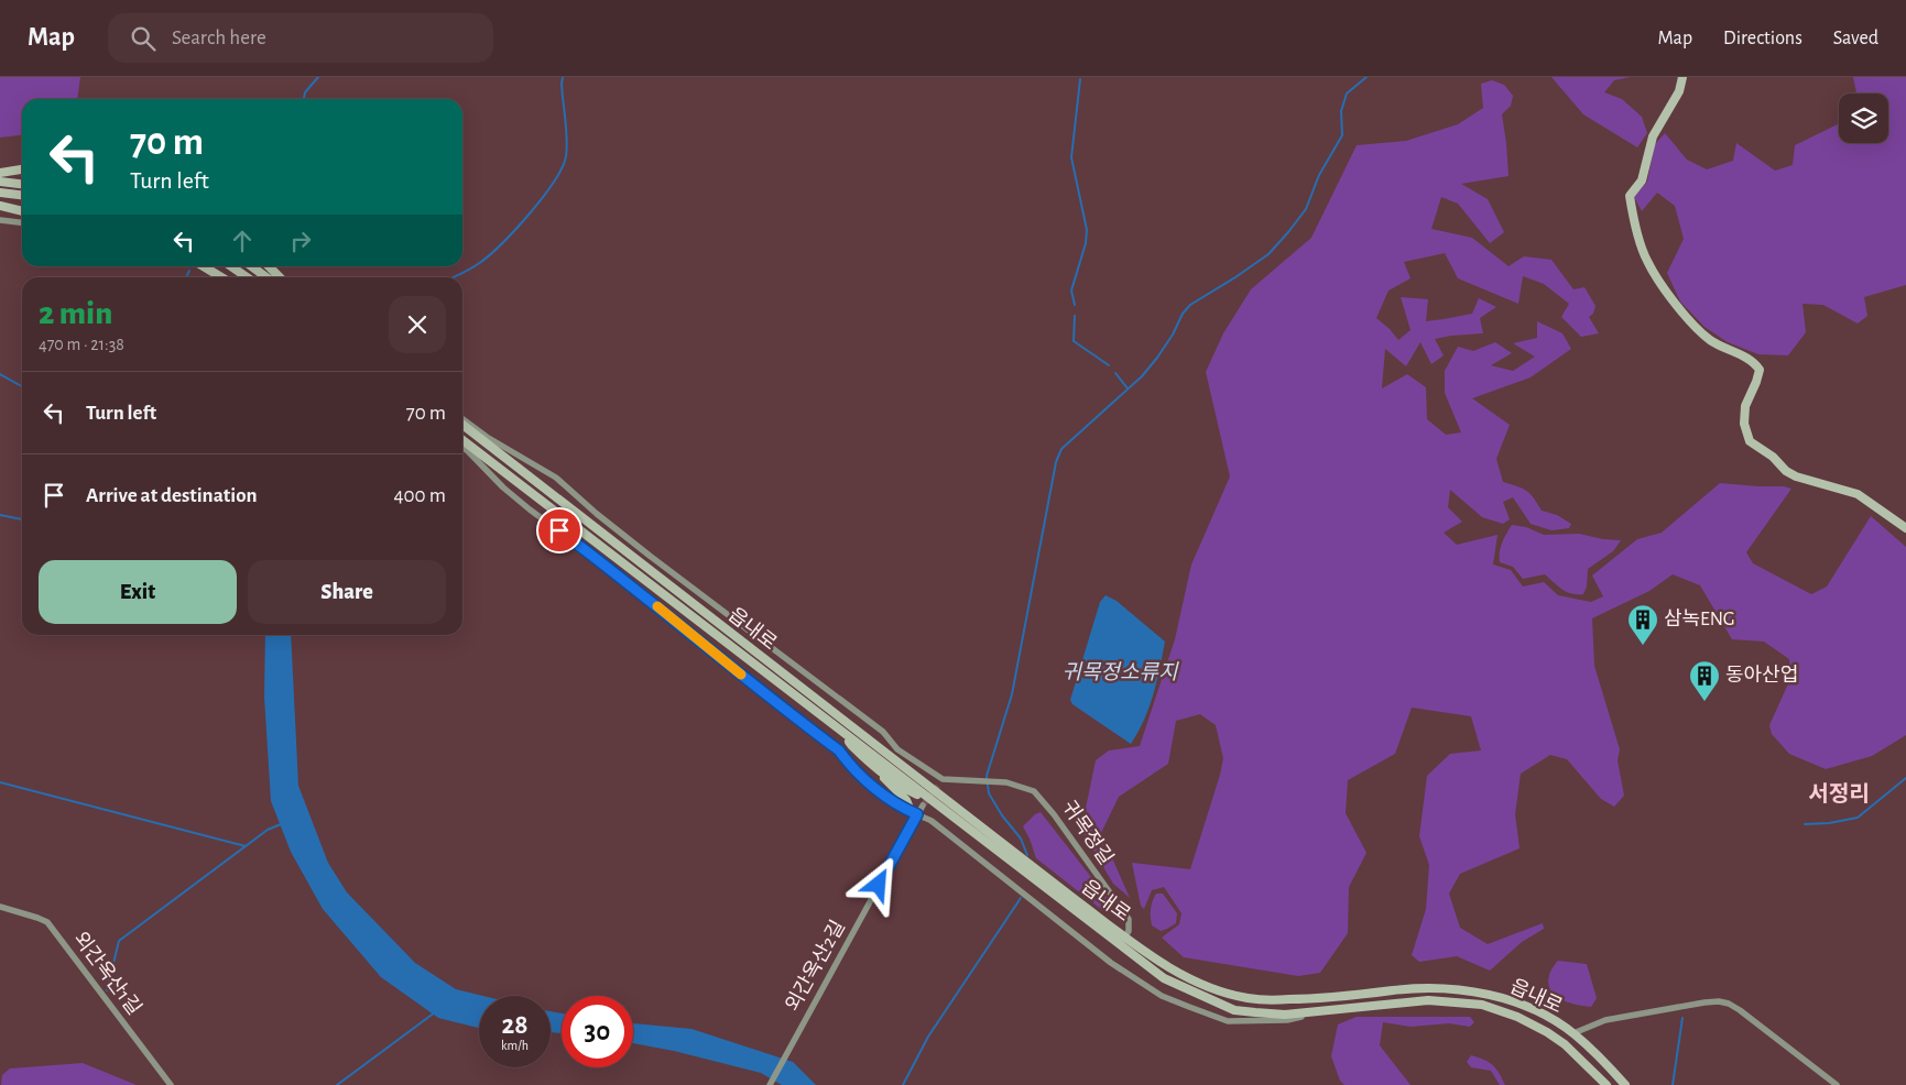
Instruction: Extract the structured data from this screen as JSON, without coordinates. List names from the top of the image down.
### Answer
{
  "streets": {
    "street": [
      "읍내로",
      "귀목정길",
      "외간옥산2길",
      "외간옥산1길"
    ]
  },
  "crossings": [
    ["읍내로", "귀목정길"]
  ],
  "districts": ["서정리"],
  "water": ["귀목정소류지"],
  "places": {
    "building": ["삼녹ENG", "동아산업"]
  },
  "page": {
    "header": "Map",
    "search": "Search here",
    "nav": ["Map", "Directions", "Saved"],
    "turn": ["70 m", "Turn left"],
    "heading": ["2 min", "470 m · 21:38"],
    "list": [
      {
        "name": "Turn left",
        "value": "70 m"
      },
      {
        "name": "Arrive at destination",
        "value": "400 m"
      }
    ],
    "buttons": ["Exit", "Share"],
    "speed": "28 km/h",
    "limit": "30"
  }
}
